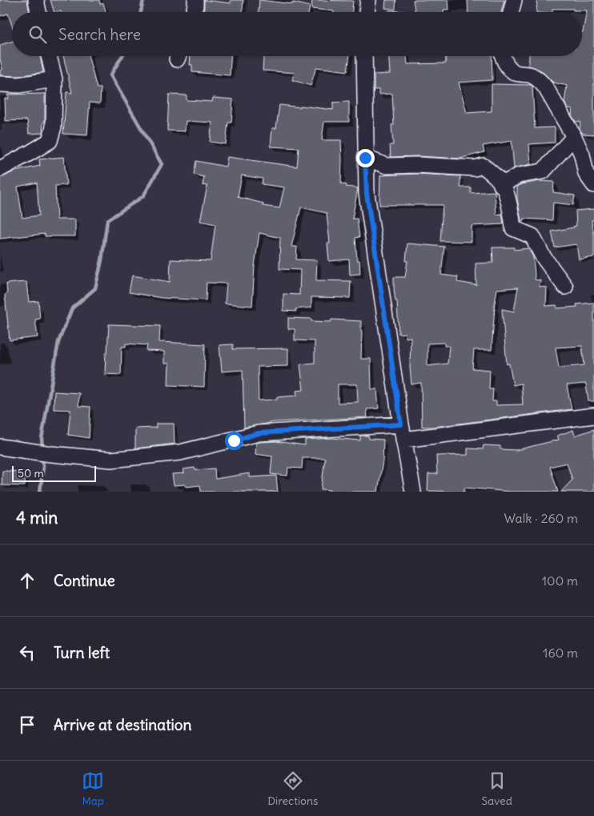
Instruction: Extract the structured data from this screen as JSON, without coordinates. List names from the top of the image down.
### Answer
{
  "scale_bar": "50 m",
  "page": {
    "search": "Search here",
    "scale": "50 m",
    "heading": ["4 min", "Walk · 260 m"],
    "list": [
      ["Continue", "100 m"],
      ["Turn left", "160 m"],
      "Arrive at destination"
    ],
    "nav": ["Map", "Directions", "Saved"]
  }
}
